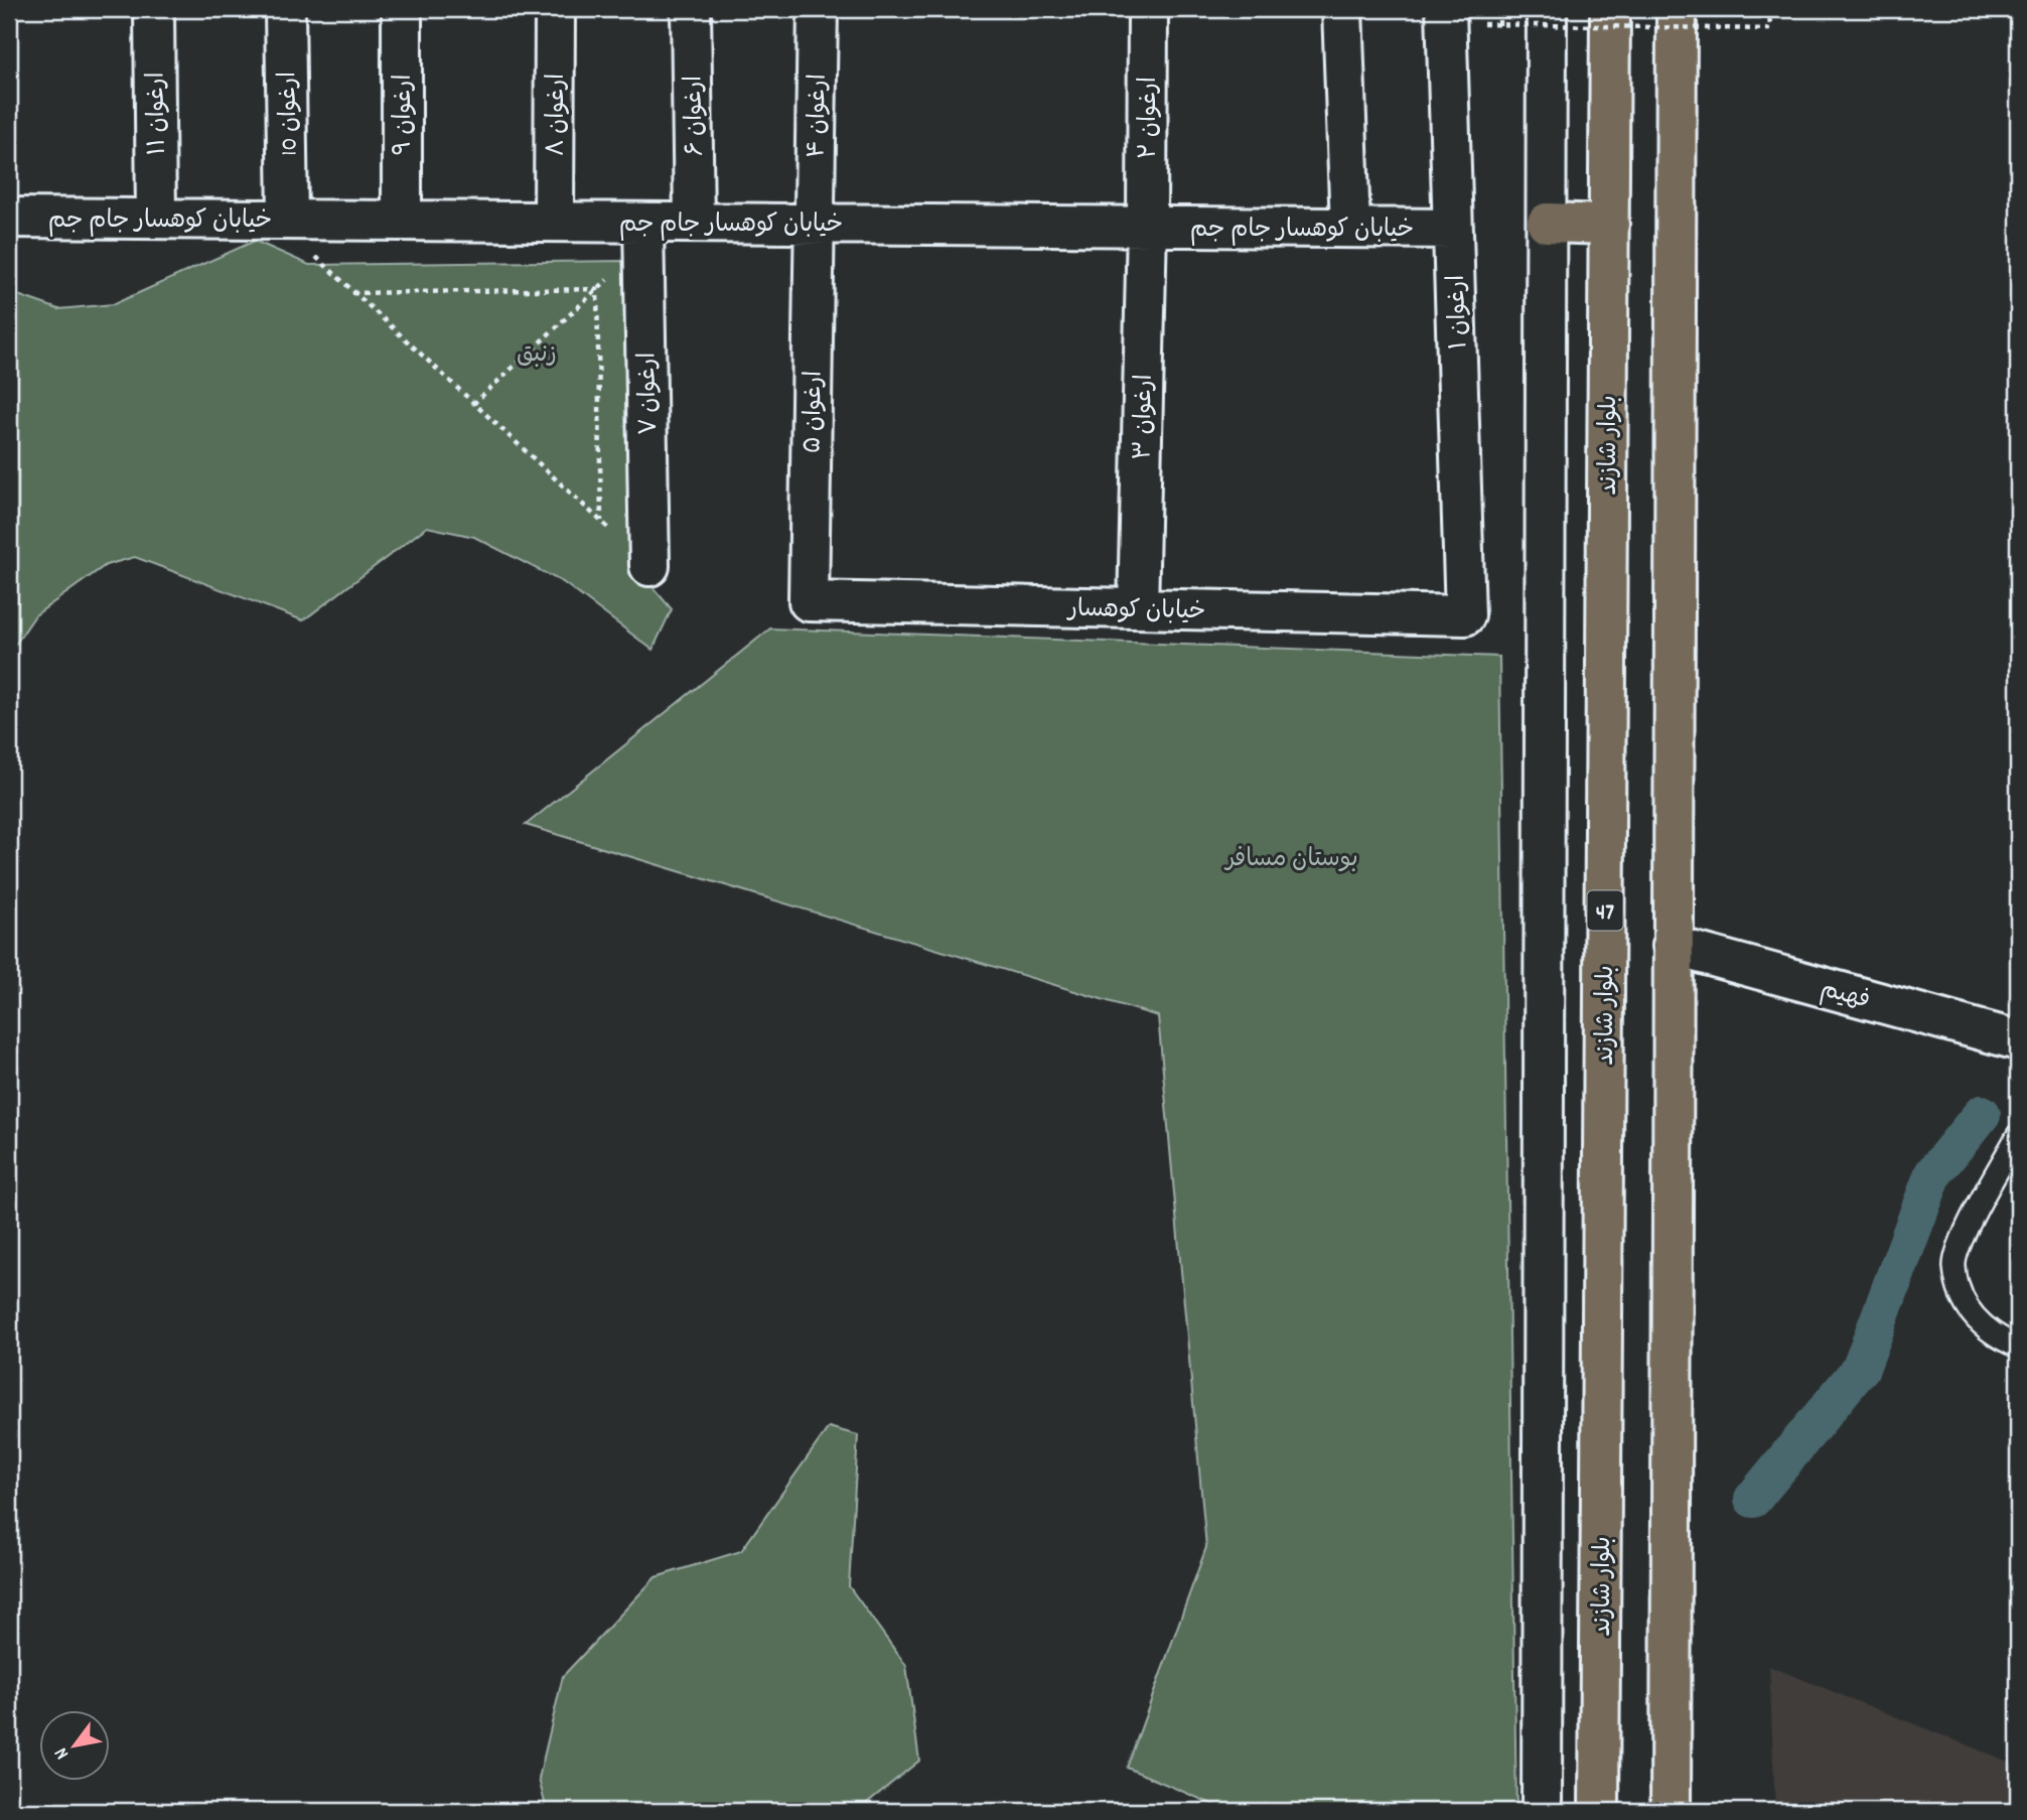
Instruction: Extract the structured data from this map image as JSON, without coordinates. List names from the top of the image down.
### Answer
{
  "streets": {
    "highway": ["بلوار شازند", "47"],
    "street": [
      "ارغوان ۱۱",
      "ارغوان 10",
      "ارغوان ۹",
      "ارغوان ۸",
      "ارغوان ۶",
      "ارغوان ۴",
      "ارغوان ۲",
      "خیابان کوهسار جام جم",
      "ارغوان ۱",
      "ارغوان ۷",
      "ارغوان ۵",
      "ارغوان ۳",
      "خیابان کوهسار",
      "فهیم"
    ]
  },
  "crossings": [
    ["ارغوان ۱۱", "خیابان کوهسار جام جم"],
    ["ارغوان 10", "خیابان کوهسار جام جم"],
    ["ارغوان ۹", "خیابان کوهسار جام جم"],
    ["ارغوان ۸", "خیابان کوهسار جام جم"],
    ["ارغوان ۶", "خیابان کوهسار جام جم"],
    ["ارغوان ۴", "خیابان کوهسار جام جم"],
    ["ارغوان ۴", "ارغوان ۵"],
    ["ارغوان ۲", "خیابان کوهسار جام جم"],
    ["ارغوان ۲", "ارغوان ۳"],
    ["خیابان کوهسار جام جم", "ارغوان ۱"],
    ["خیابان کوهسار جام جم", "ارغوان ۷"],
    ["خیابان کوهسار جام جم", "ارغوان ۵"],
    ["خیابان کوهسار جام جم", "ارغوان ۳"],
    ["ارغوان ۱", "خیابان کوهسار"],
    ["ارغوان ۵", "خیابان کوهسار"],
    ["ارغوان ۳", "خیابان کوهسار"]
  ],
  "parks": ["زنبق", "بوستان مسافر"],
  "north": "bottom left"
}
